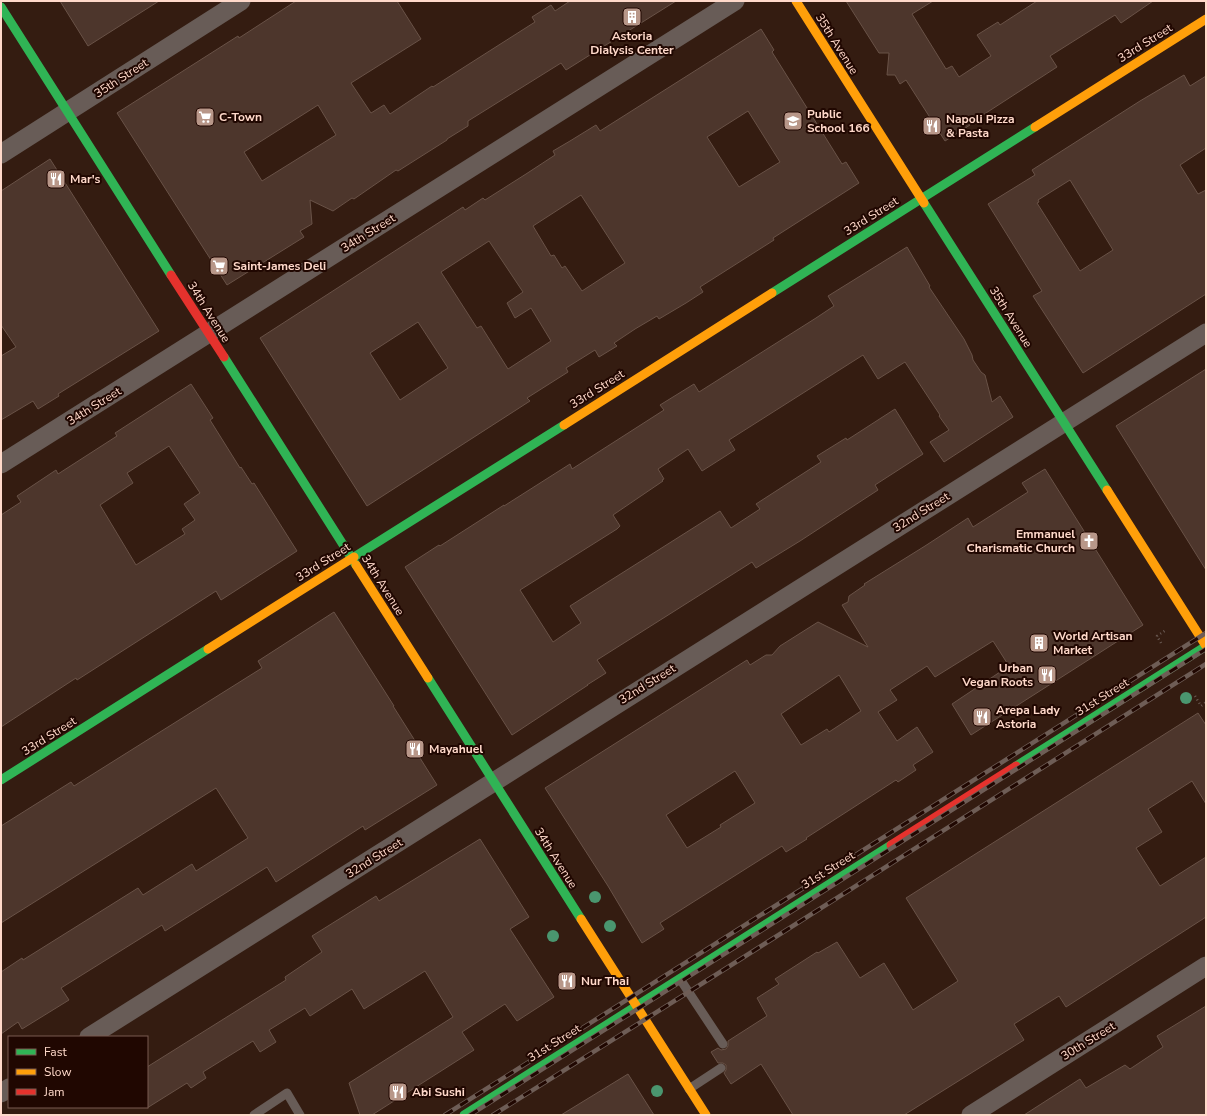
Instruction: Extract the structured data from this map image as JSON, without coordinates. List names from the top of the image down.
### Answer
{
  "streets": {
    "main road": [
      "33rd Street",
      "35th Avenue",
      "34th Avenue",
      "31st Street"
    ],
    "street": [
      "35th Street",
      "34th Street",
      "32nd Street",
      "30th Street"
    ]
  },
  "crossings": [
    ["33rd Street", "35th Avenue"],
    ["33rd Street", "34th Avenue"],
    ["35th Avenue", "32nd Street"],
    ["35th Avenue", "31st Street"],
    ["35th Street", "34th Avenue"],
    ["34th Street", "34th Avenue"],
    ["34th Avenue", "32nd Street"],
    ["34th Avenue", "31st Street"]
  ],
  "places": {
    "building": ["Astoria Dialysis Center", "World Artisan Market"],
    "supermarket": ["C-Town", "Saint-James Deli"],
    "school or university": ["Public School 166"],
    "restaurant": [
      "Napoli Pizza & Pasta",
      "Mar's",
      "Urban Vegan Roots",
      "Arepa Lady Astoria",
      "Mayahuel",
      "Nur Thai",
      "Abi Sushi"
    ],
    "church": ["Emmanuel Charismatic Church"]
  },
  "legend": ["Fast", "Slow", "Jam"]
}
